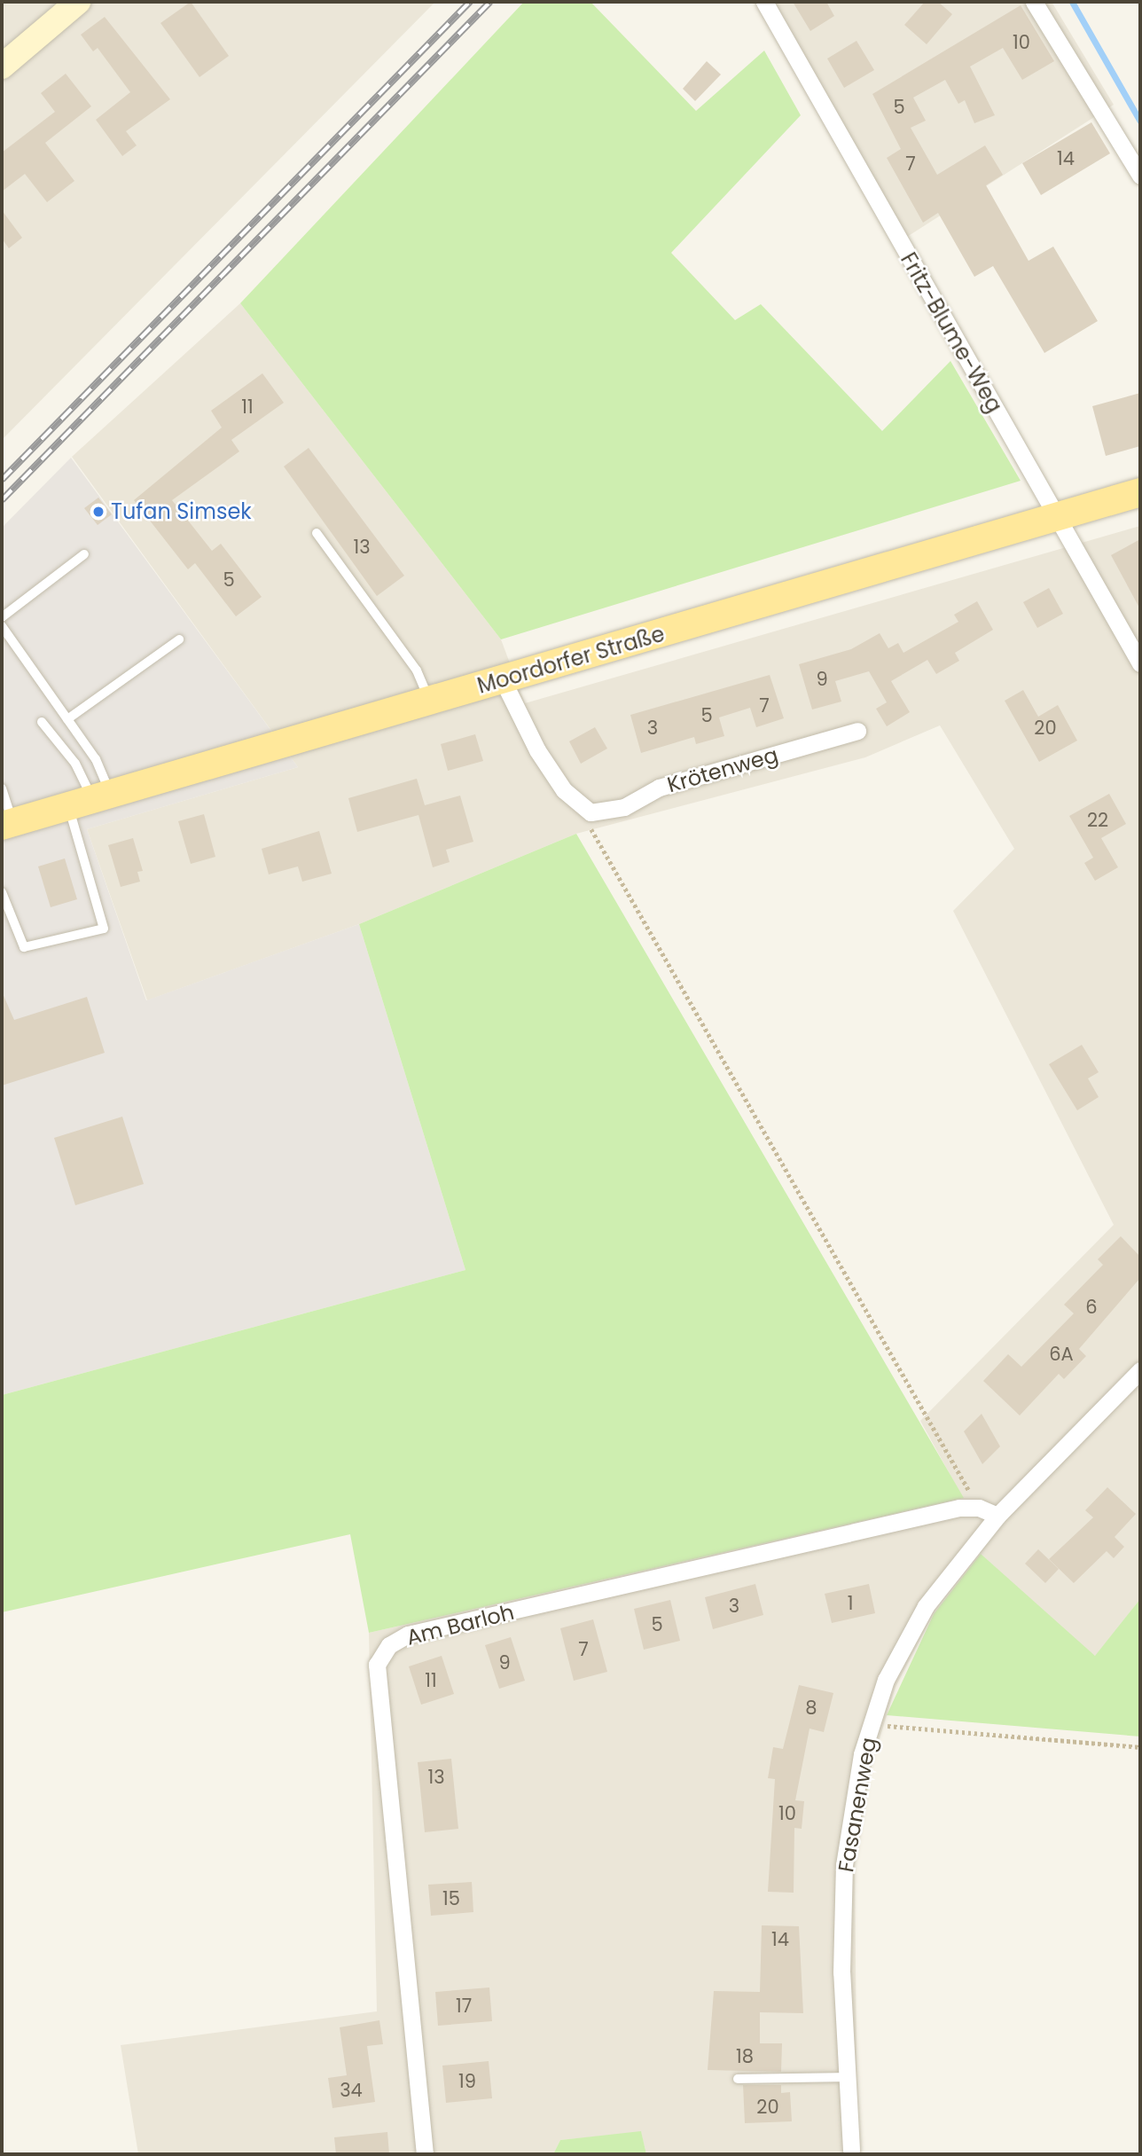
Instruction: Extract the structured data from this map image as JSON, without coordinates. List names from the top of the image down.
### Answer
{
  "streets": {
    "main road": ["Moordorfer Straße"],
    "street": [
      "Fritz-Blume-Weg",
      "Krötenweg",
      "Am Barloh",
      "Fasanenweg"
    ]
  },
  "crossings": [
    ["Fritz-Blume-Weg", "Moordorfer Straße"]
  ],
  "places": ["Tufan Simsek"],
  "house_numbers": [
    "10",
    "5",
    "14",
    "7",
    "11",
    "13",
    "5",
    "9",
    "7",
    "5",
    "3",
    "20",
    "22",
    "6",
    "6A",
    "1",
    "3",
    "5",
    "7",
    "9",
    "11",
    "8",
    "13",
    "10",
    "15",
    "14",
    "17",
    "18",
    "19",
    "34",
    "20"
  ]
}
